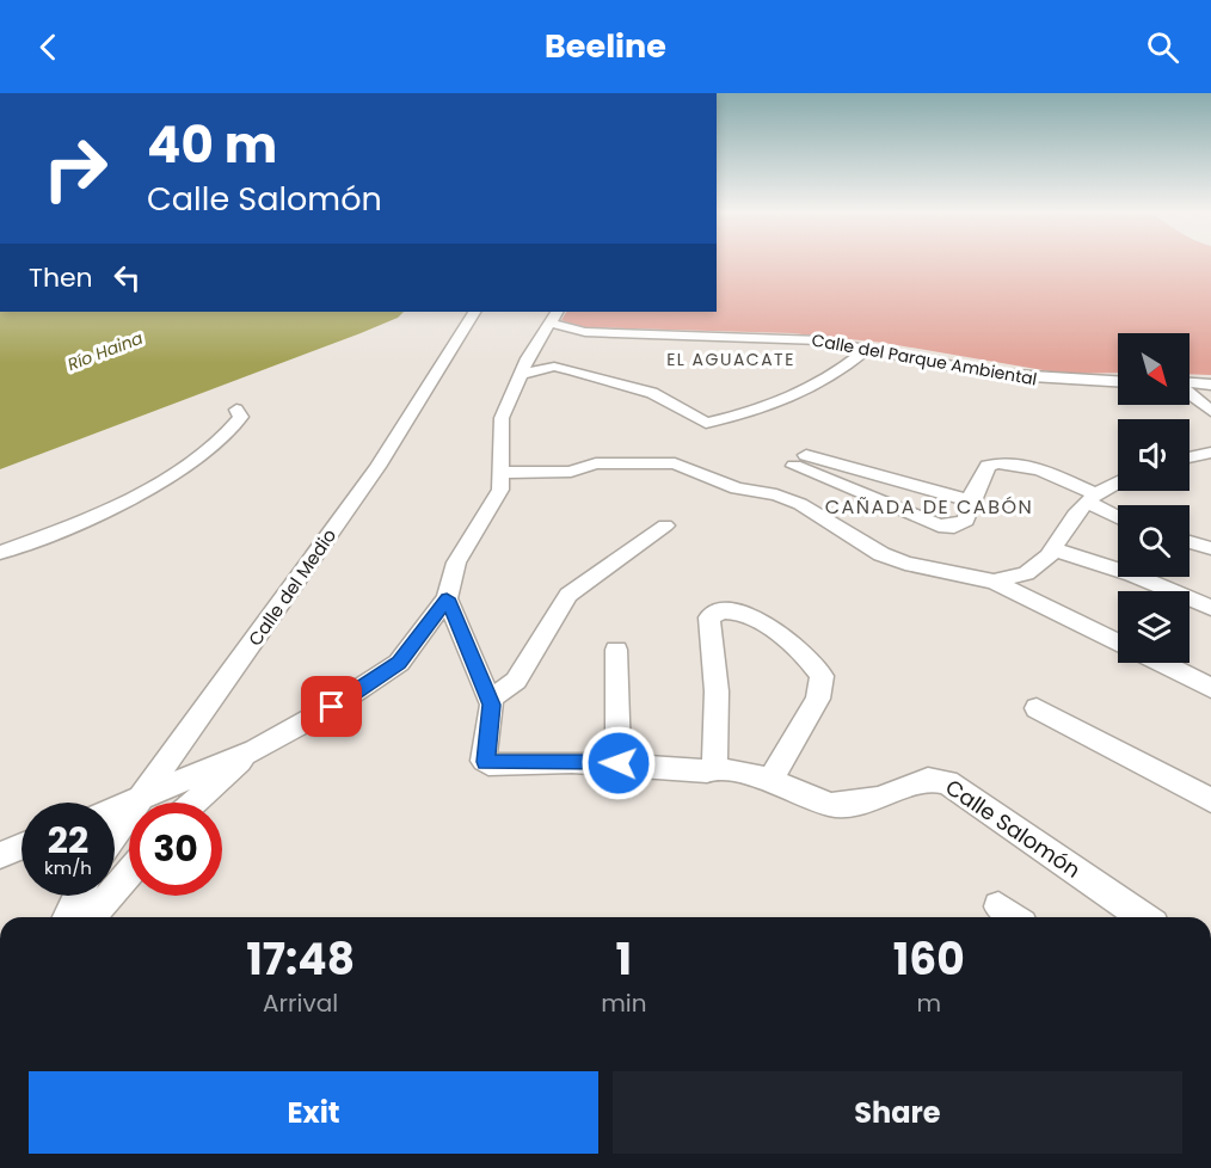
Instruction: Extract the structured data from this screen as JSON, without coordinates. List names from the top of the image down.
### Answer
{
  "streets": {
    "street": ["Calle del Parque Ambiental", "Calle del Medio", "Calle Salomón"]
  },
  "districts": ["EL AGUACATE", "CAÑADA DE CABÓN"],
  "water": ["Río Haina"],
  "north": "bottom right",
  "page": {
    "header": "Beeline",
    "turn": ["40 m", "Calle Salomón"],
    "then": "Then",
    "speed": "22 km/h",
    "limit": "30",
    "eta": [
      "17:48",
      "Arrival",
      "1",
      "min",
      "160",
      "m"
    ],
    "buttons": ["Exit", "Share"]
  }
}
